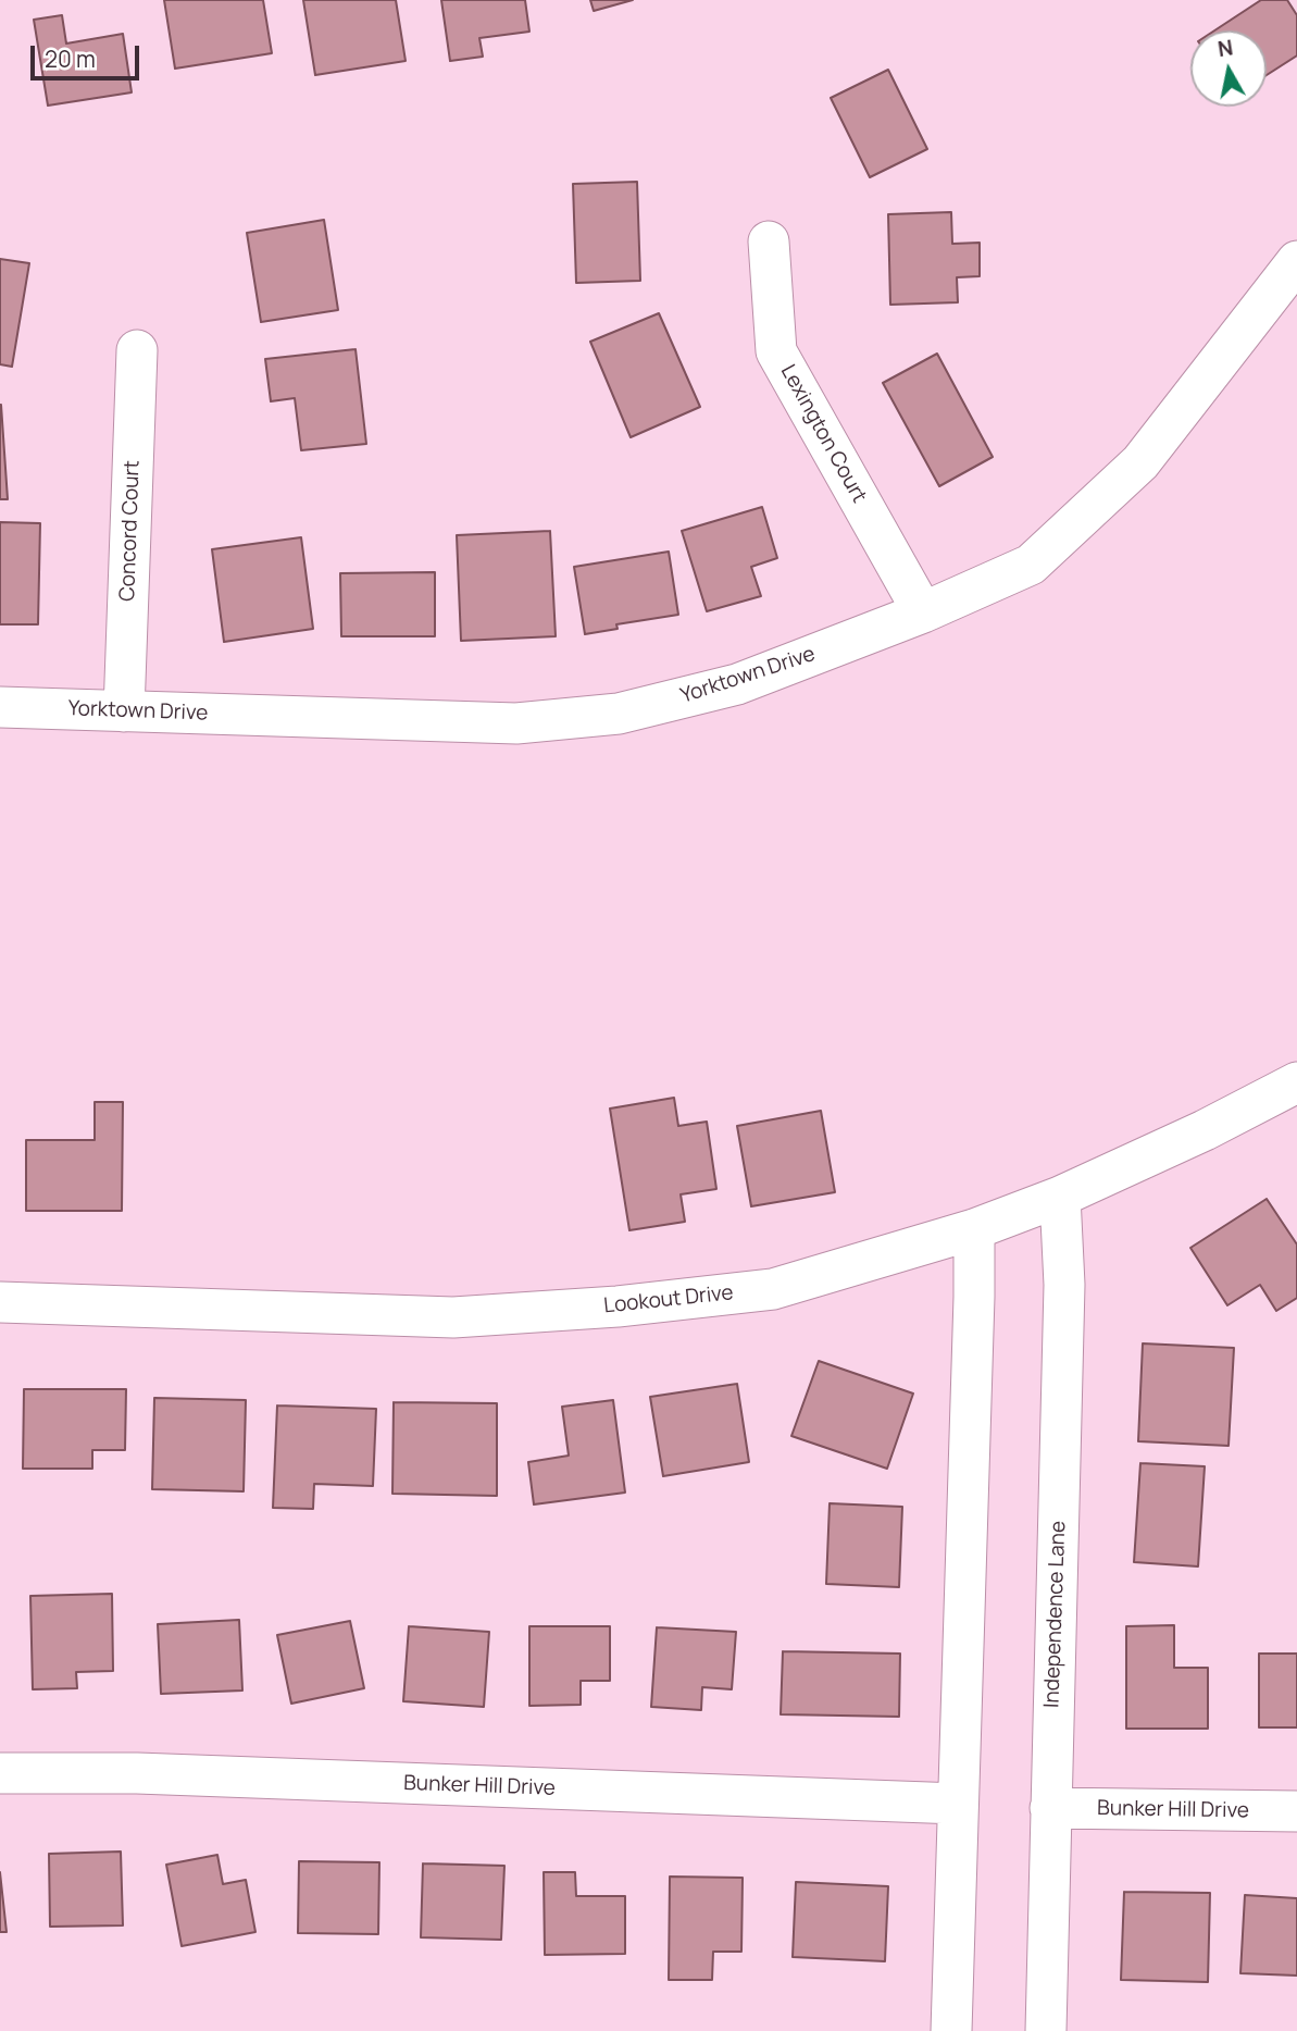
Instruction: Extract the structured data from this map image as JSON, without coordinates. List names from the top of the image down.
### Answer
{
  "streets": {
    "street": [
      "Lexington Court",
      "Concord Court",
      "Yorktown Drive",
      "Lookout Drive",
      "Independence Lane",
      "Bunker Hill Drive"
    ]
  },
  "crossings": [
    ["Lexington Court", "Yorktown Drive"],
    ["Concord Court", "Yorktown Drive"],
    ["Lookout Drive", "Independence Lane"],
    ["Independence Lane", "Bunker Hill Drive"]
  ],
  "scale_bar": "20 m",
  "north": "top"
}
